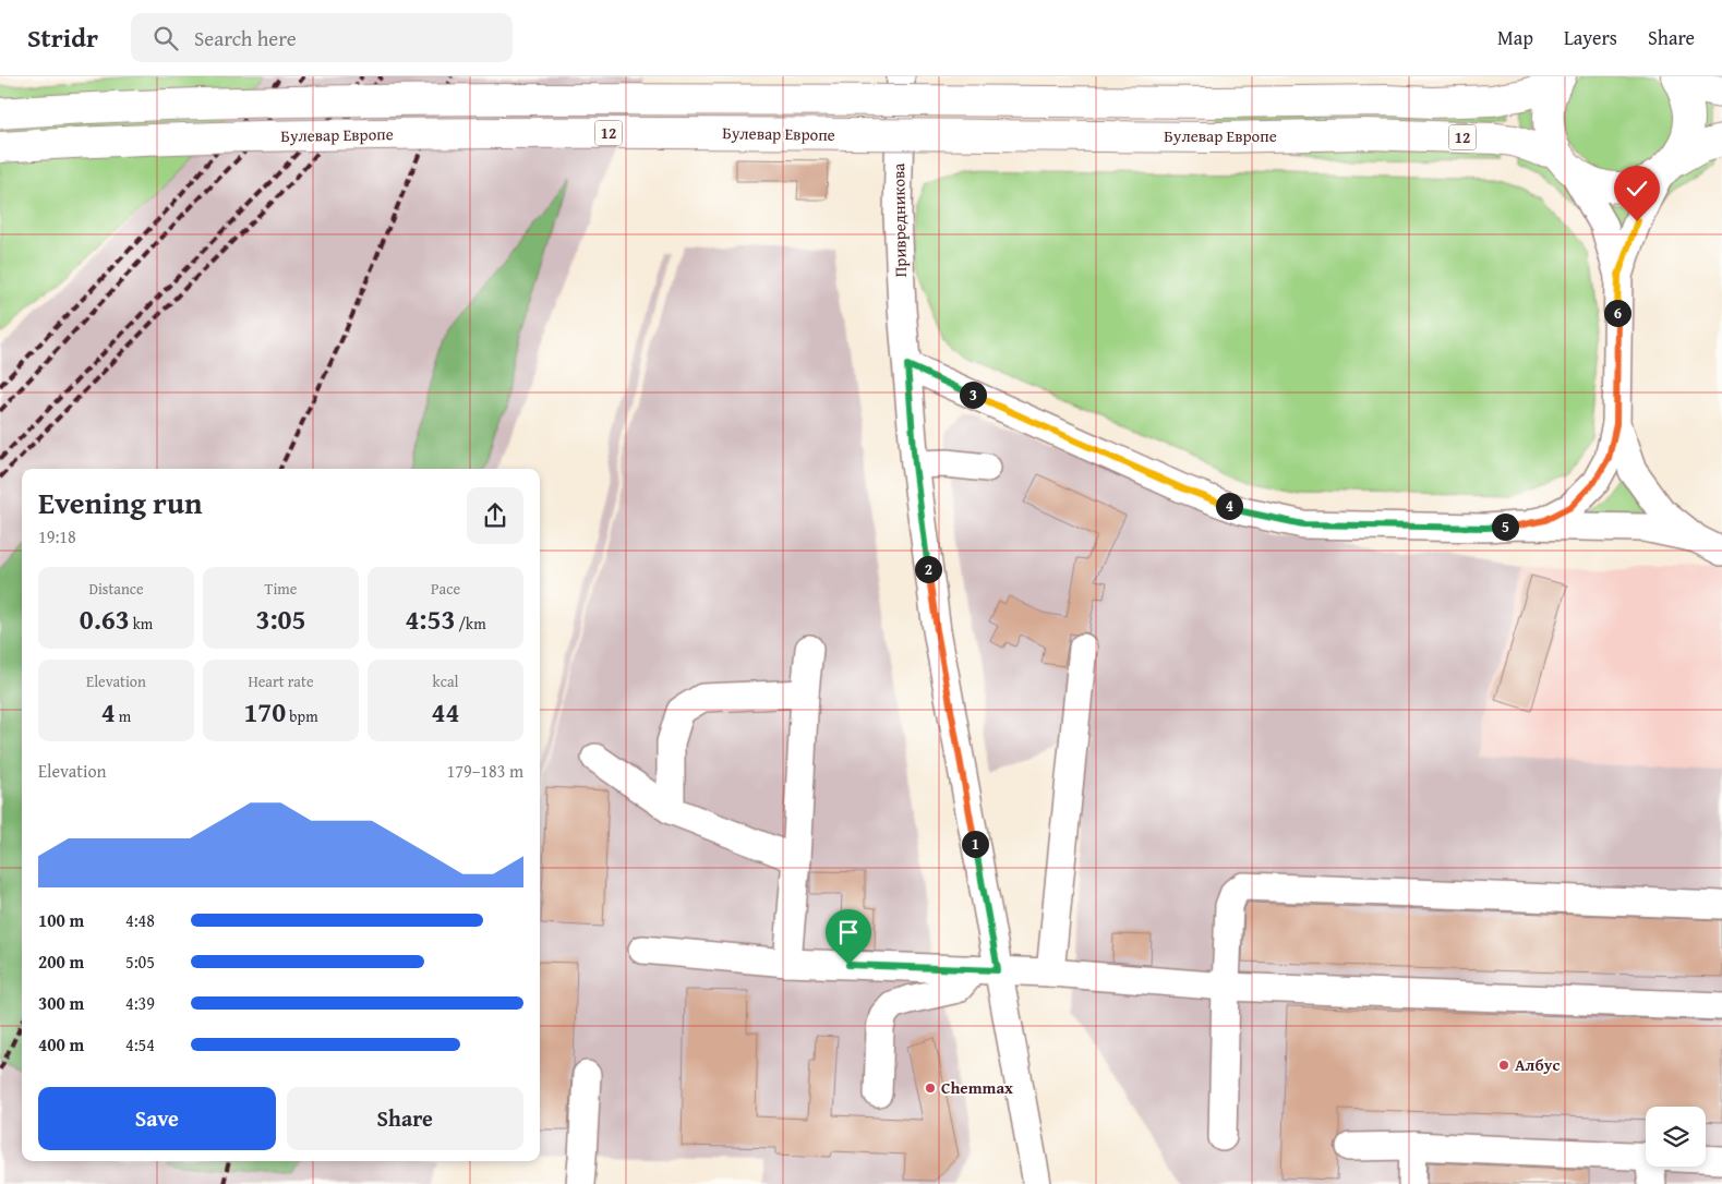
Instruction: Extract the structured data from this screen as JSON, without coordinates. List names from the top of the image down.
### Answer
{
  "streets": {
    "main road": ["12", "Булевар Европе"],
    "street": ["Привредникова"]
  },
  "places": ["Албус", "Chemmax"],
  "page": {
    "header": "Stridr",
    "search": "Search here",
    "nav": ["Map", "Layers", "Share"],
    "pins": [
      "6",
      "3",
      "4",
      "5",
      "2",
      "1"
    ],
    "heading": ["Evening run", "19:18"],
    "stats": [
      ["Distance", "0.63 km"],
      ["Time", "3:05"],
      ["Pace", "4:53 /km"],
      ["Elevation", "4 m"],
      ["Heart rate", "170 bpm"],
      ["kcal", "44"]
    ],
    "chart": ["Elevation", "179–183 m"],
    "list": [
      {
        "name": "100 m",
        "note": "4:48"
      },
      {
        "name": "200 m",
        "note": "5:05"
      },
      {
        "name": "300 m",
        "note": "4:39"
      },
      {
        "name": "400 m",
        "note": "4:54"
      }
    ],
    "buttons": ["Save", "Share"]
  }
}
